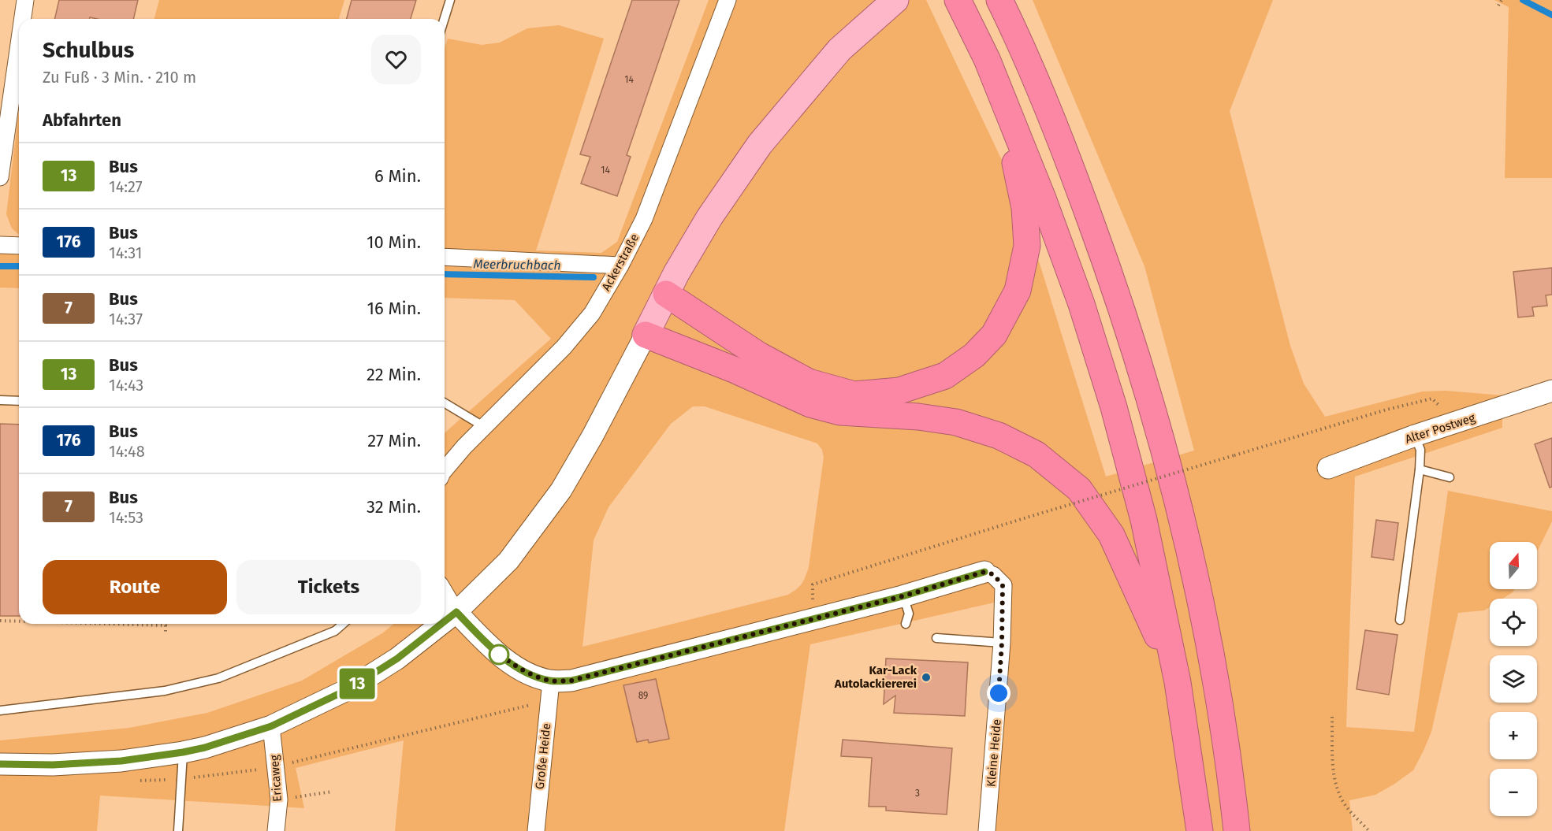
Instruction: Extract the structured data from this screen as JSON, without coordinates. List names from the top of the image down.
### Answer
{
  "streets": {
    "street": [
      "Ackerstraße",
      "Alter Postweg",
      "Kleine Heide",
      "Große Heide",
      "Ericaweg"
    ]
  },
  "water": ["Meerbruchbach"],
  "places": ["Kar-Lack Autolackiererei"],
  "lines": ["bus line 13"],
  "house_numbers": [
    "14",
    "14",
    "89",
    "3"
  ],
  "north": "top",
  "page": {
    "on_map": "13",
    "heading": [
      ["Schulbus", "Zu Fuß · 3 Min. · 210 m"],
      "Abfahrten"
    ],
    "list": [
      {
        "mark": "13",
        "name": "Bus",
        "note": "14:27",
        "value": "6 Min."
      },
      {
        "mark": "176",
        "name": "Bus",
        "note": "14:31",
        "value": "10 Min."
      },
      {
        "mark": "7",
        "name": "Bus",
        "note": "14:37",
        "value": "16 Min."
      },
      {
        "mark": "13",
        "name": "Bus",
        "note": "14:43",
        "value": "22 Min."
      },
      {
        "mark": "176",
        "name": "Bus",
        "note": "14:48",
        "value": "27 Min."
      },
      {
        "mark": "7",
        "name": "Bus",
        "note": "14:53",
        "value": "32 Min."
      }
    ],
    "map_buttons": ["+", "−"],
    "buttons": ["Route", "Tickets"]
  }
}
